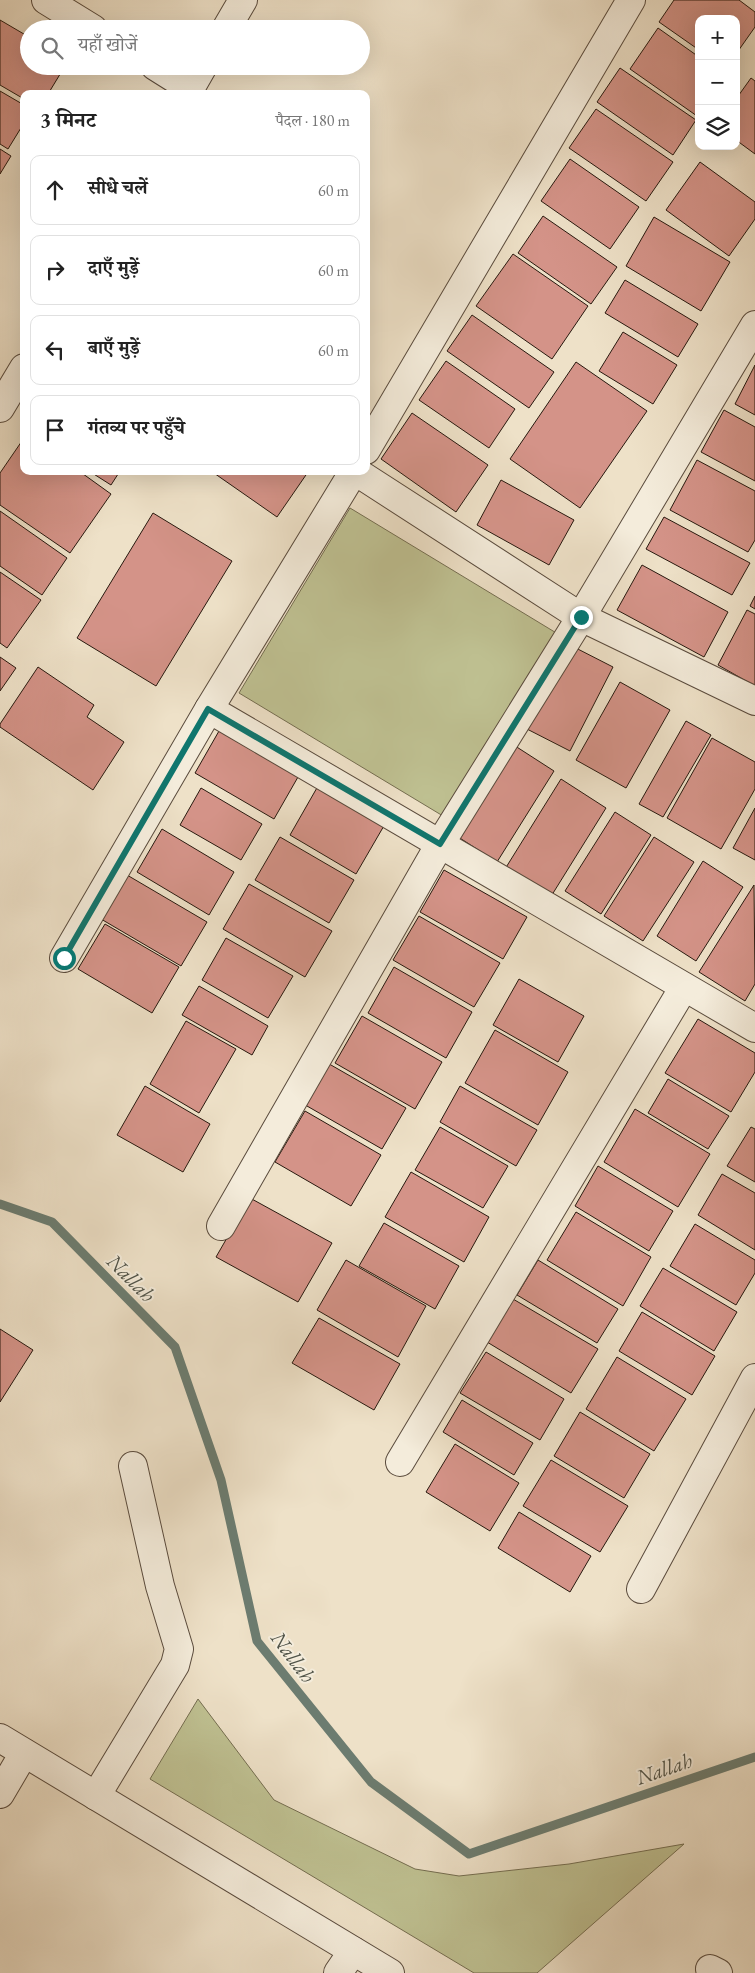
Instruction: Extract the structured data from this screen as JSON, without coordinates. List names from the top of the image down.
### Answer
{
  "water": ["Nallah"],
  "page": {
    "map_buttons": ["+", "−"],
    "search": "यहाँ खोजें",
    "heading": ["3 मिनट", "पैदल · 180 m"],
    "list": [
      ["सीधे चलें", "60 m"],
      ["दाएँ मुड़ें", "60 m"],
      ["बाएँ मुड़ें", "60 m"],
      "गंतव्य पर पहुँचे"
    ]
  }
}
